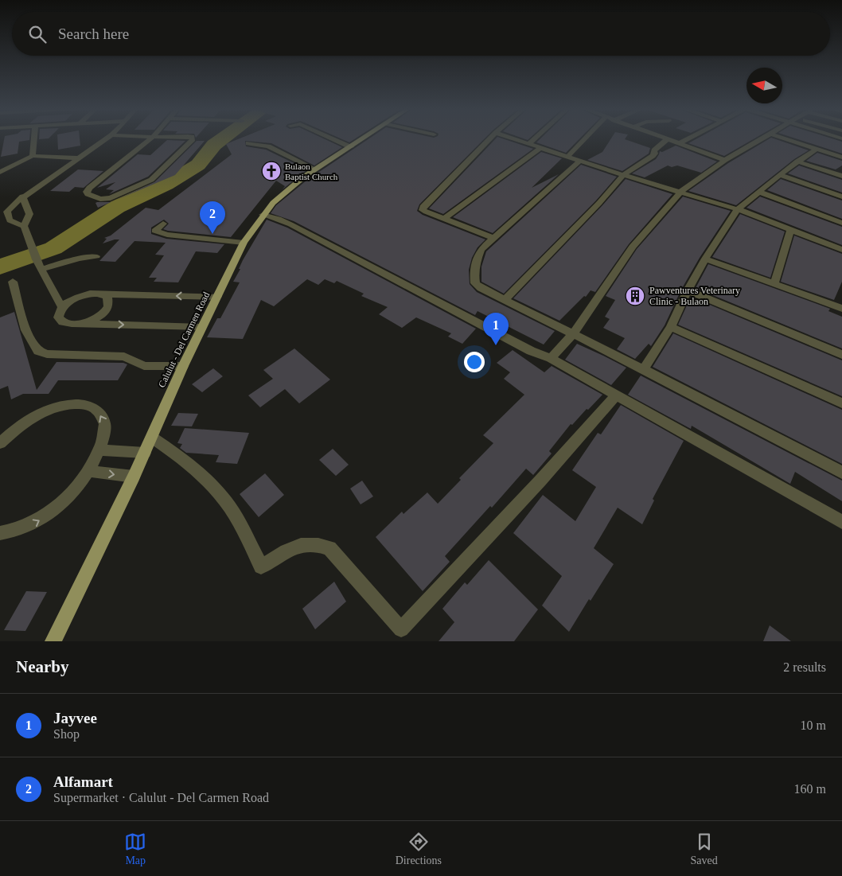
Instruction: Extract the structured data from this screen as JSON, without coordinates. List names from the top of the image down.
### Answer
{
  "streets": {
    "main road": ["Calulut - Del Carmen Road"]
  },
  "places": {
    "church": ["Bulaon Baptist Church"],
    "building": ["Pawventures Veterinary Clinic - Bulaon"]
  },
  "north": "left",
  "page": {
    "search": "Search here",
    "pins": ["2", "1"],
    "heading": ["Nearby", "2 results"],
    "list": [
      {
        "mark": "1",
        "name": "Jayvee",
        "note": "Shop",
        "value": "10 m"
      },
      {
        "mark": "2",
        "name": "Alfamart",
        "note": "Supermarket · Calulut - Del Carmen Road",
        "value": "160 m"
      }
    ],
    "nav": ["Map", "Directions", "Saved"]
  }
}
